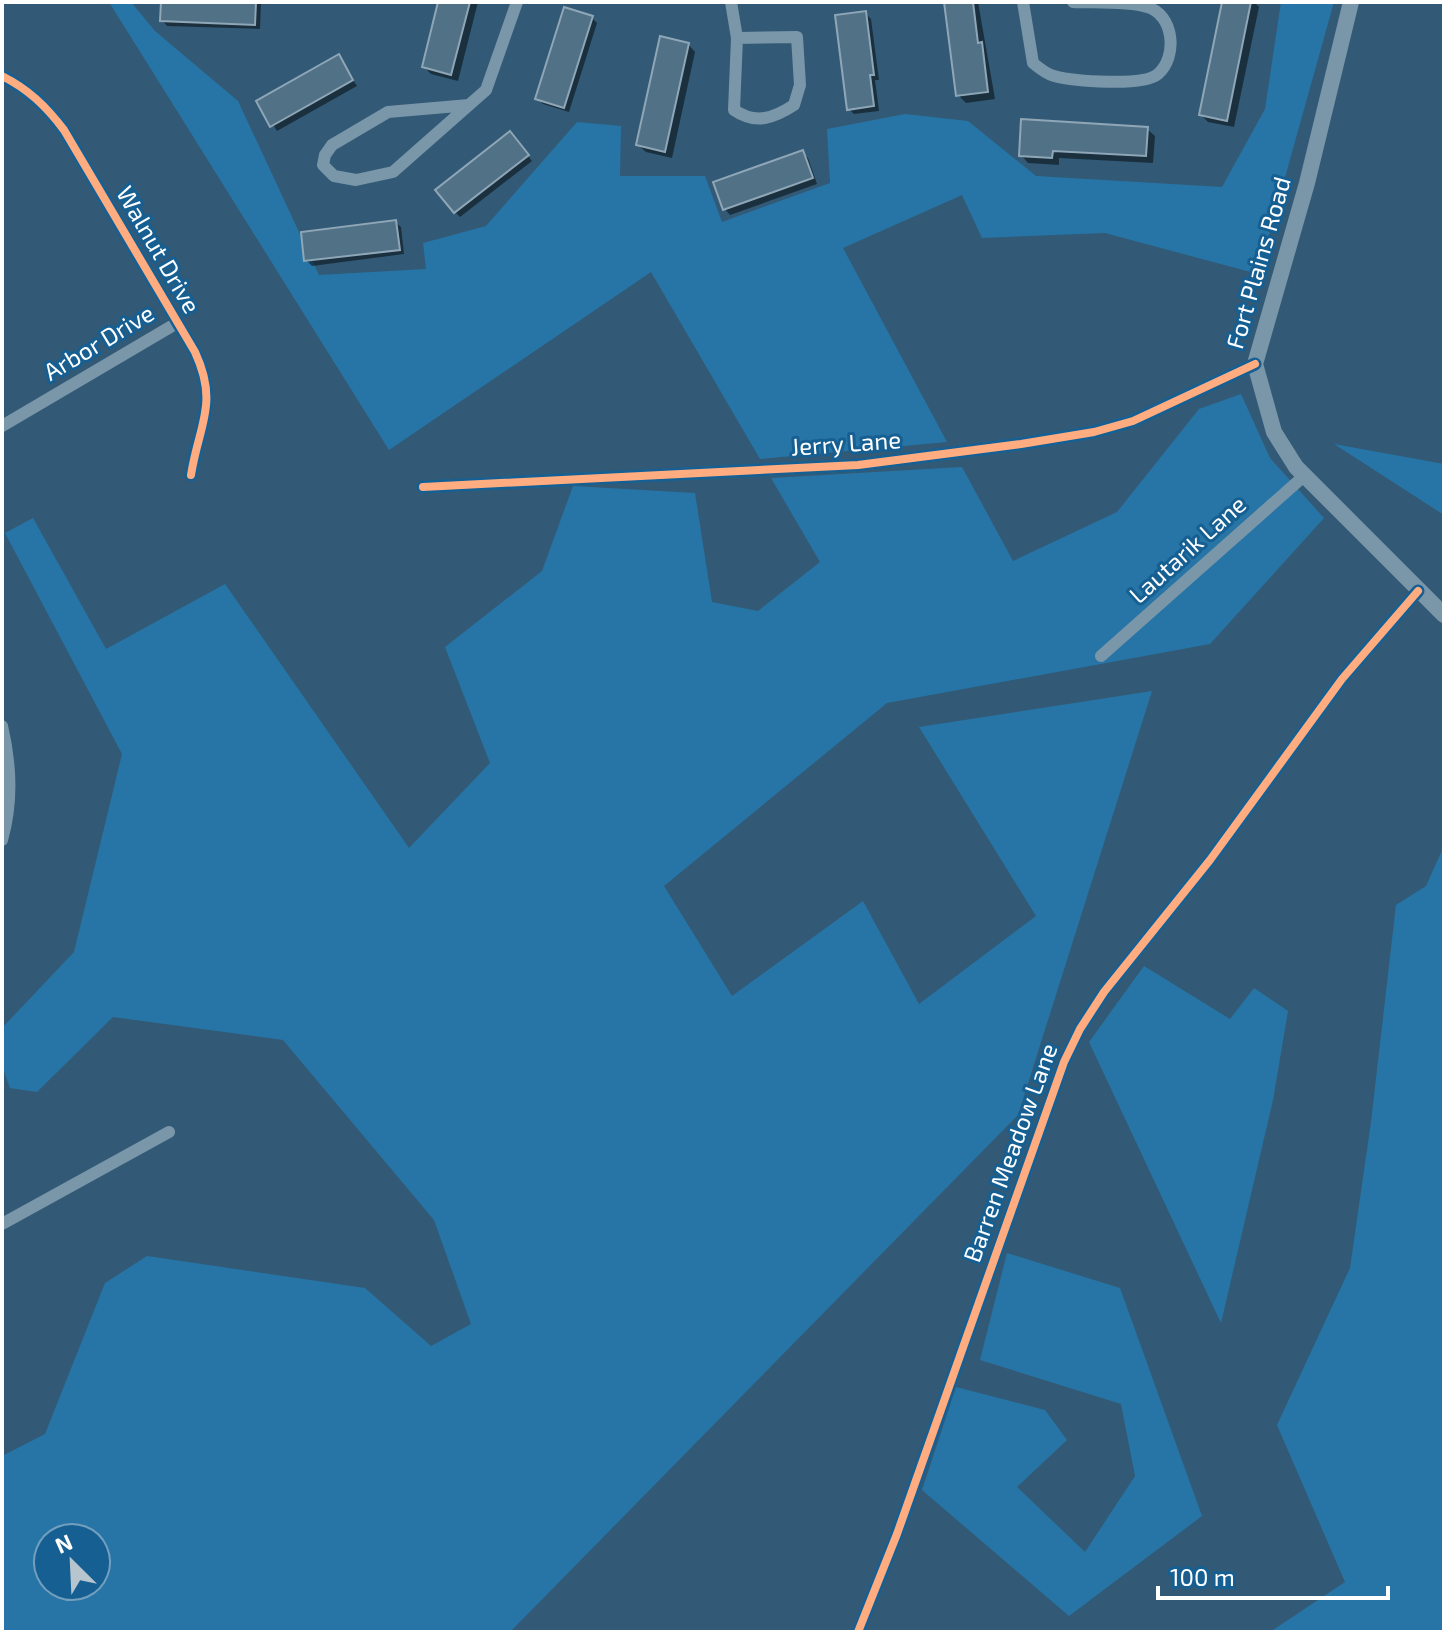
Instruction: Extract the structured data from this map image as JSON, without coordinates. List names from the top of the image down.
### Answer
{
  "streets": {
    "street": [
      "Walnut Drive",
      "Fort Plains Road",
      "Arbor Drive",
      "Jerry Lane",
      "Lautarik Lane",
      "Barren Meadow Lane"
    ]
  },
  "crossings": [
    ["Walnut Drive", "Arbor Drive"],
    ["Fort Plains Road", "Jerry Lane"],
    ["Fort Plains Road", "Lautarik Lane"],
    ["Fort Plains Road", "Barren Meadow Lane"]
  ],
  "scale_bar": "100 m",
  "north": "top left"
}
